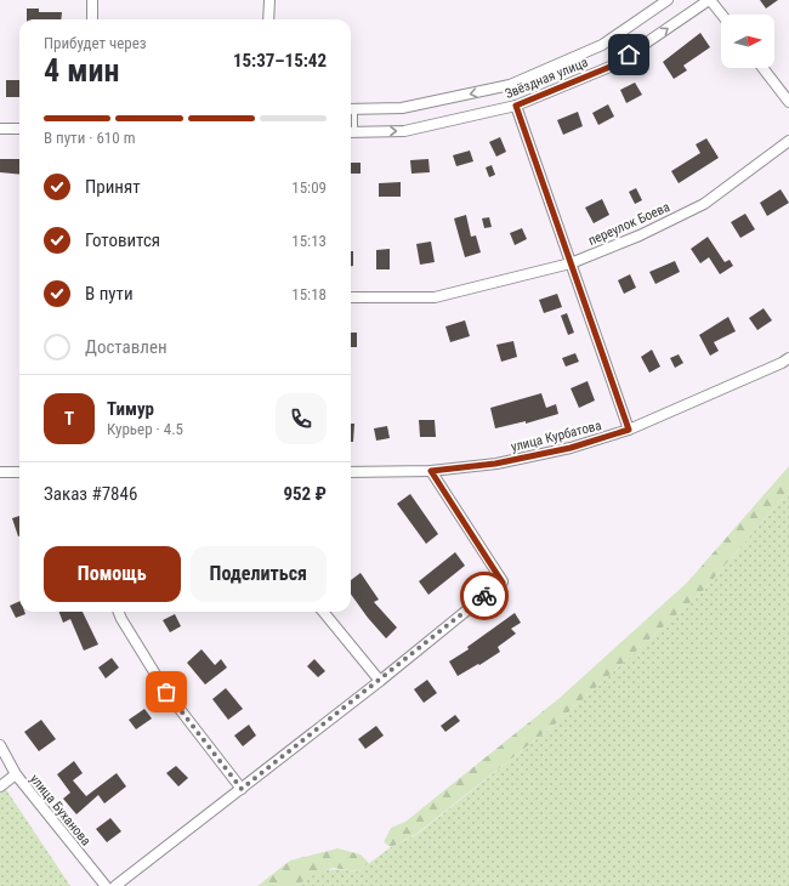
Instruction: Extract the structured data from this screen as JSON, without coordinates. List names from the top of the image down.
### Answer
{
  "streets": {
    "street": [
      "Звёздная улица",
      "переулок Боева",
      "улица Курбатова",
      "улица Буханова"
    ]
  },
  "north": "right",
  "page": {
    "heading": ["4 мин", "Прибудет через", "15:37–15:42"],
    "panel": [
      "Тимур",
      "Курьер · 4.5",
      "Заказ #7846",
      "952 ₽"
    ],
    "bar": "В пути · 610 m",
    "list": [
      ["Принят", "15:09"],
      ["Готовится", "15:13"],
      ["В пути", "15:18"],
      "Доставлен"
    ],
    "round": "Т",
    "buttons": ["Помощь", "Поделиться"]
  }
}
